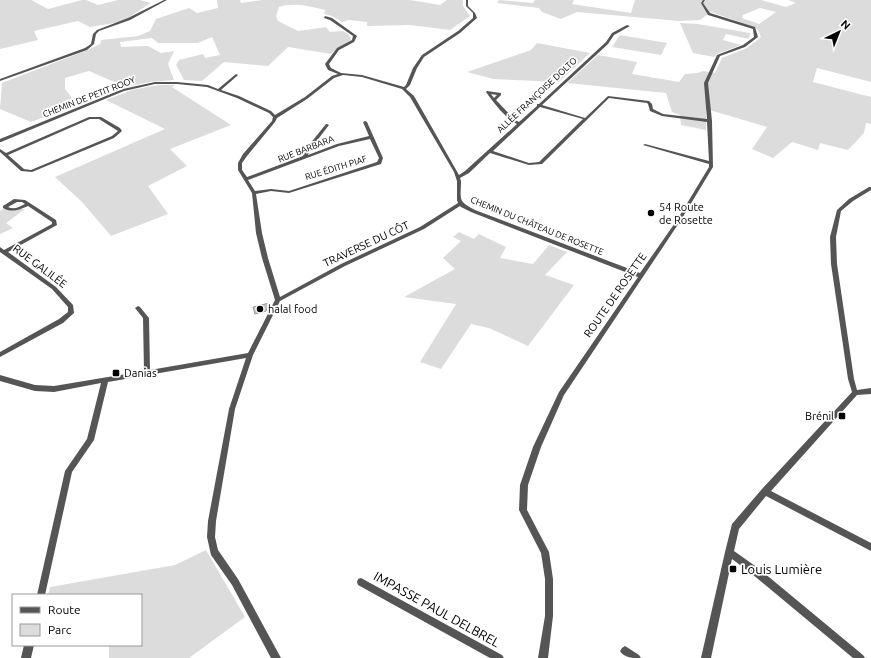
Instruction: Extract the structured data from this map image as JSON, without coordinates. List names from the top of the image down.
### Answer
{
  "streets": {
    "street": [
      "ALLÉE FRANÇOISE DOLTO",
      "CHEMIN DE PETIT ROOY",
      "RUE BARBARA",
      "RUE ÉDITH PIAF",
      "CHEMIN DU CHÂTEAU DE ROSETTE",
      "TRAVERSE DU CÔT",
      "RUE GALILÉE",
      "ROUTE DE ROSETTE",
      "IMPASSE PAUL DELBREL"
    ]
  },
  "crossings": [
    ["ALLÉE FRANÇOISE DOLTO", "CHEMIN DU CHÂTEAU DE ROSETTE"],
    ["RUE BARBARA", "RUE ÉDITH PIAF"],
    ["CHEMIN DU CHÂTEAU DE ROSETTE", "TRAVERSE DU CÔT"],
    ["CHEMIN DU CHÂTEAU DE ROSETTE", "ROUTE DE ROSETTE"]
  ],
  "places": {
    "other": ["54 Route de Rosette", "halal food"],
    "transit": ["Danias", "Brénil", "Louis Lumière"]
  },
  "legend": ["Route", "Parc"],
  "north": "top right"
}
